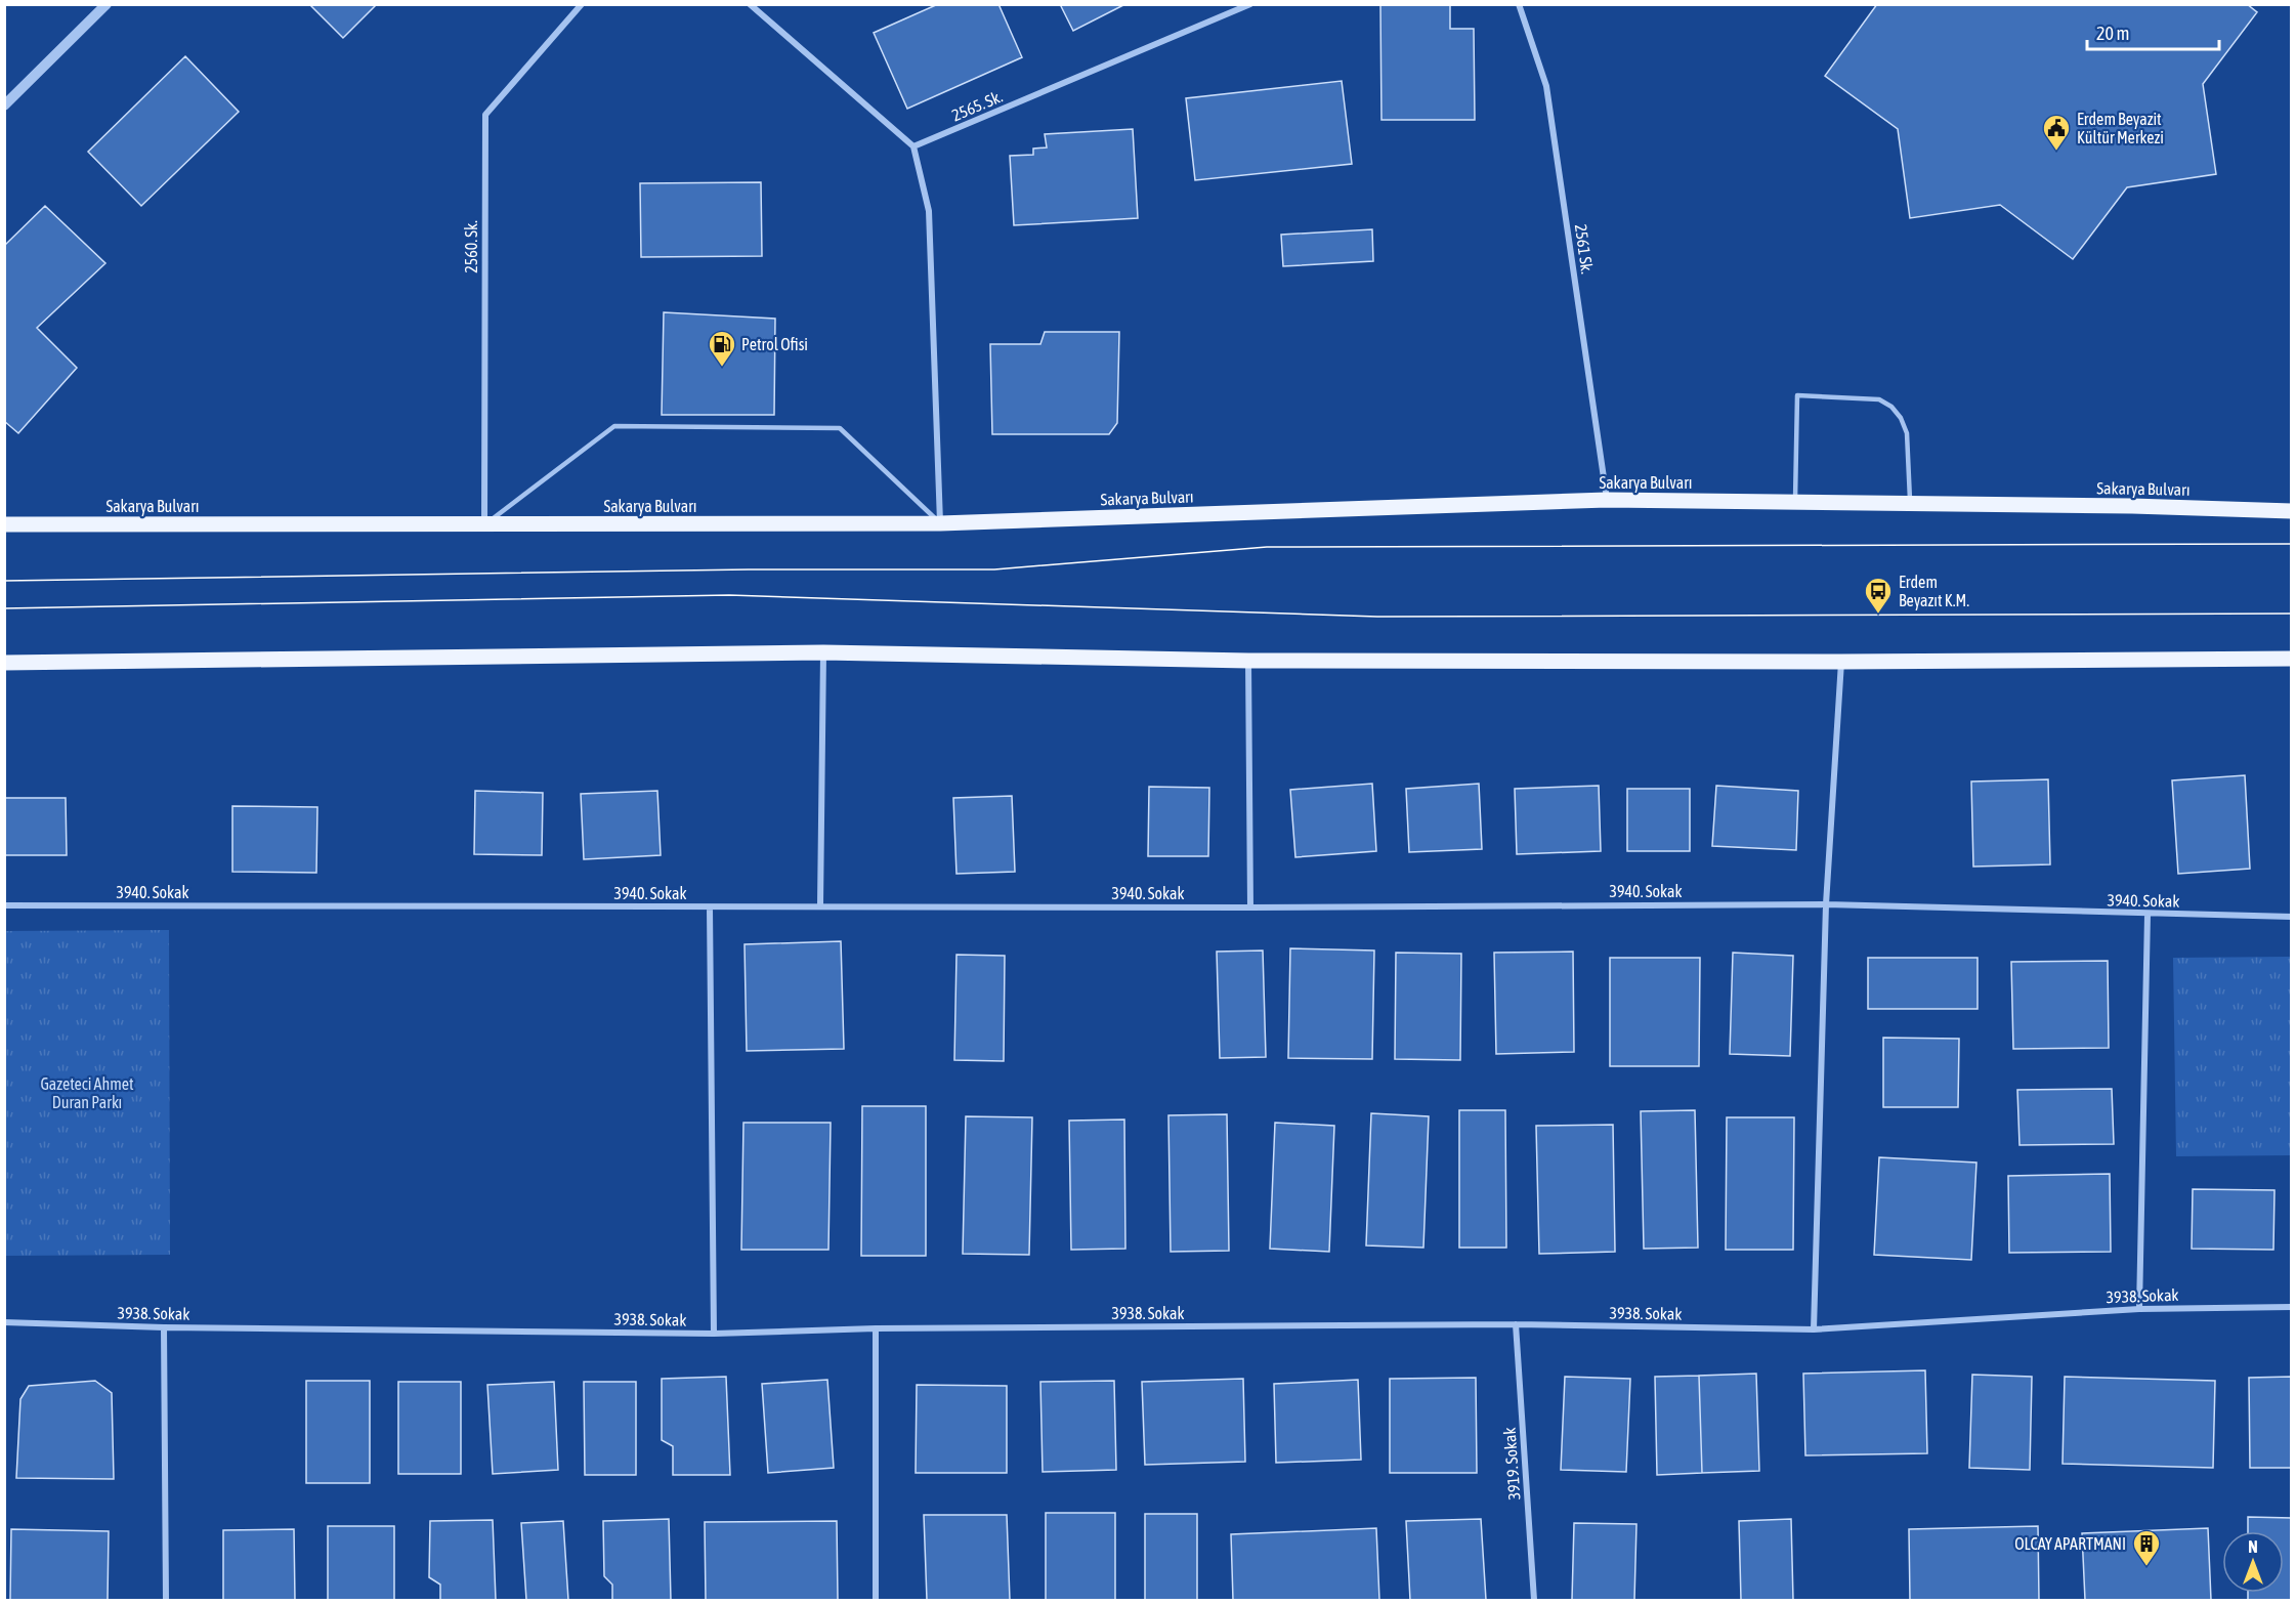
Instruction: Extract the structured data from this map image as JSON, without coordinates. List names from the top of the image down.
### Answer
{
  "streets": {
    "main road": ["Sakarya Bulvarı"],
    "street": [
      "2565. Sk.",
      "2560. Sk.",
      "2561 Sk.",
      "3940. Sokak",
      "3938. Sokak",
      "3919. Sokak"
    ]
  },
  "crossings": [
    ["2560. Sk.", "Sakarya Bulvarı"],
    ["2561 Sk.", "Sakarya Bulvarı"],
    ["3938. Sokak", "3919. Sokak"]
  ],
  "parks": ["Gazeteci Ahmet Duran Parkı"],
  "places": {
    "public building": ["Erdem Beyazit Kültür Merkezi"],
    "fuel station": ["Petrol Ofisi"],
    "bus stop": ["Erdem Beyazıt K.M."],
    "building": ["OLCAY APARTMANI"]
  },
  "scale_bar": "20 m",
  "north": "top"
}
